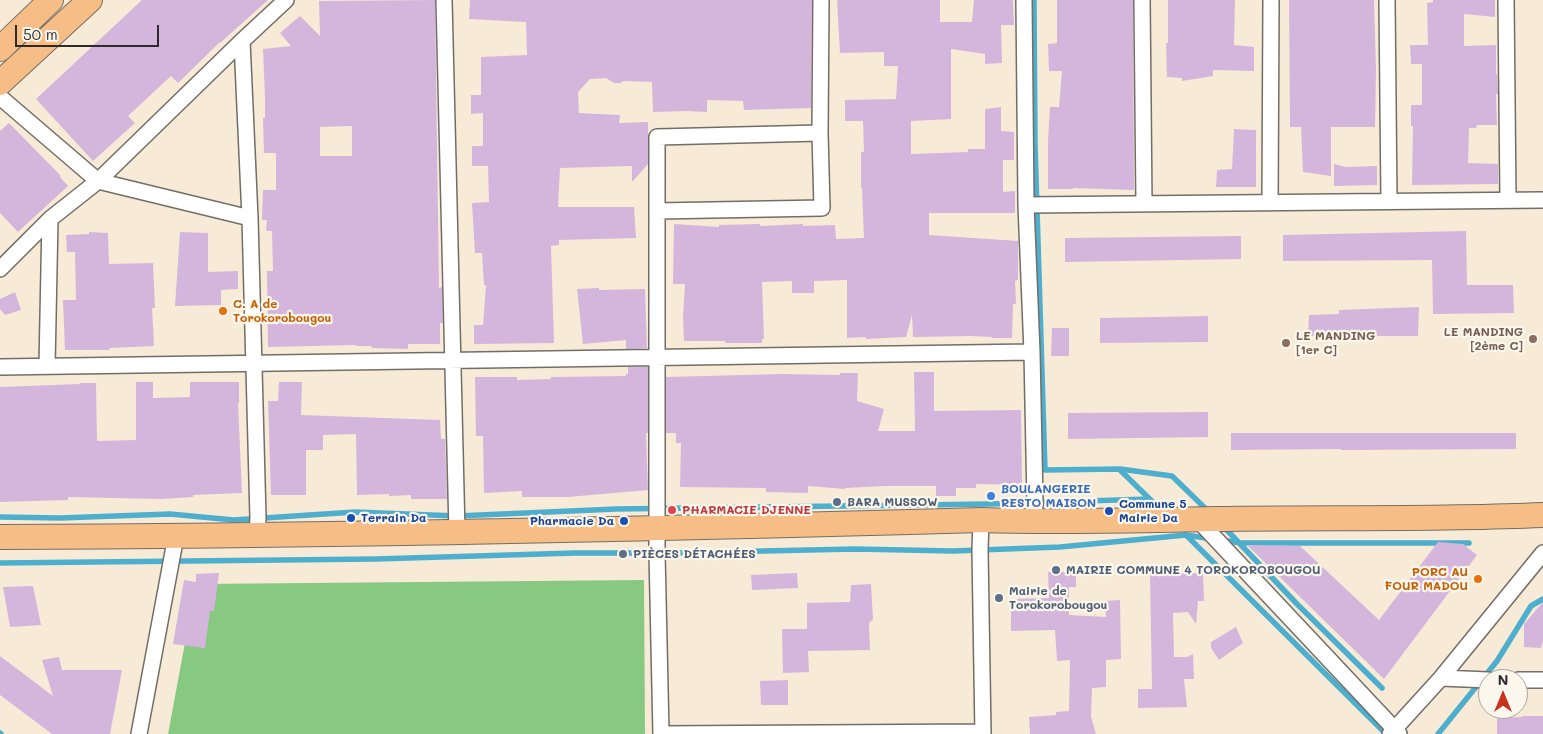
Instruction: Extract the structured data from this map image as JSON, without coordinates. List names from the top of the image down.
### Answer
{
  "places": [
    "C. A de Torokorobougou",
    "LE MANDING [2ème C]",
    "LE MANDING [1er C]",
    "BOULANGERIE RESTO MAISON",
    "BARA MUSSOW",
    "PHARMACIE DJENNE",
    "Commune 5 Mairie Da",
    "Terrain Da",
    "Pharmacie Da",
    "PIÈCES DÉTACHÉES",
    "MAIRIE COMMUNE 4 TOROKOROBOUGOU",
    "PORC AU FOUR MADOU",
    "Mairie de Torokorobougou"
  ],
  "scale_bar": "50 m",
  "north": "top"
}
